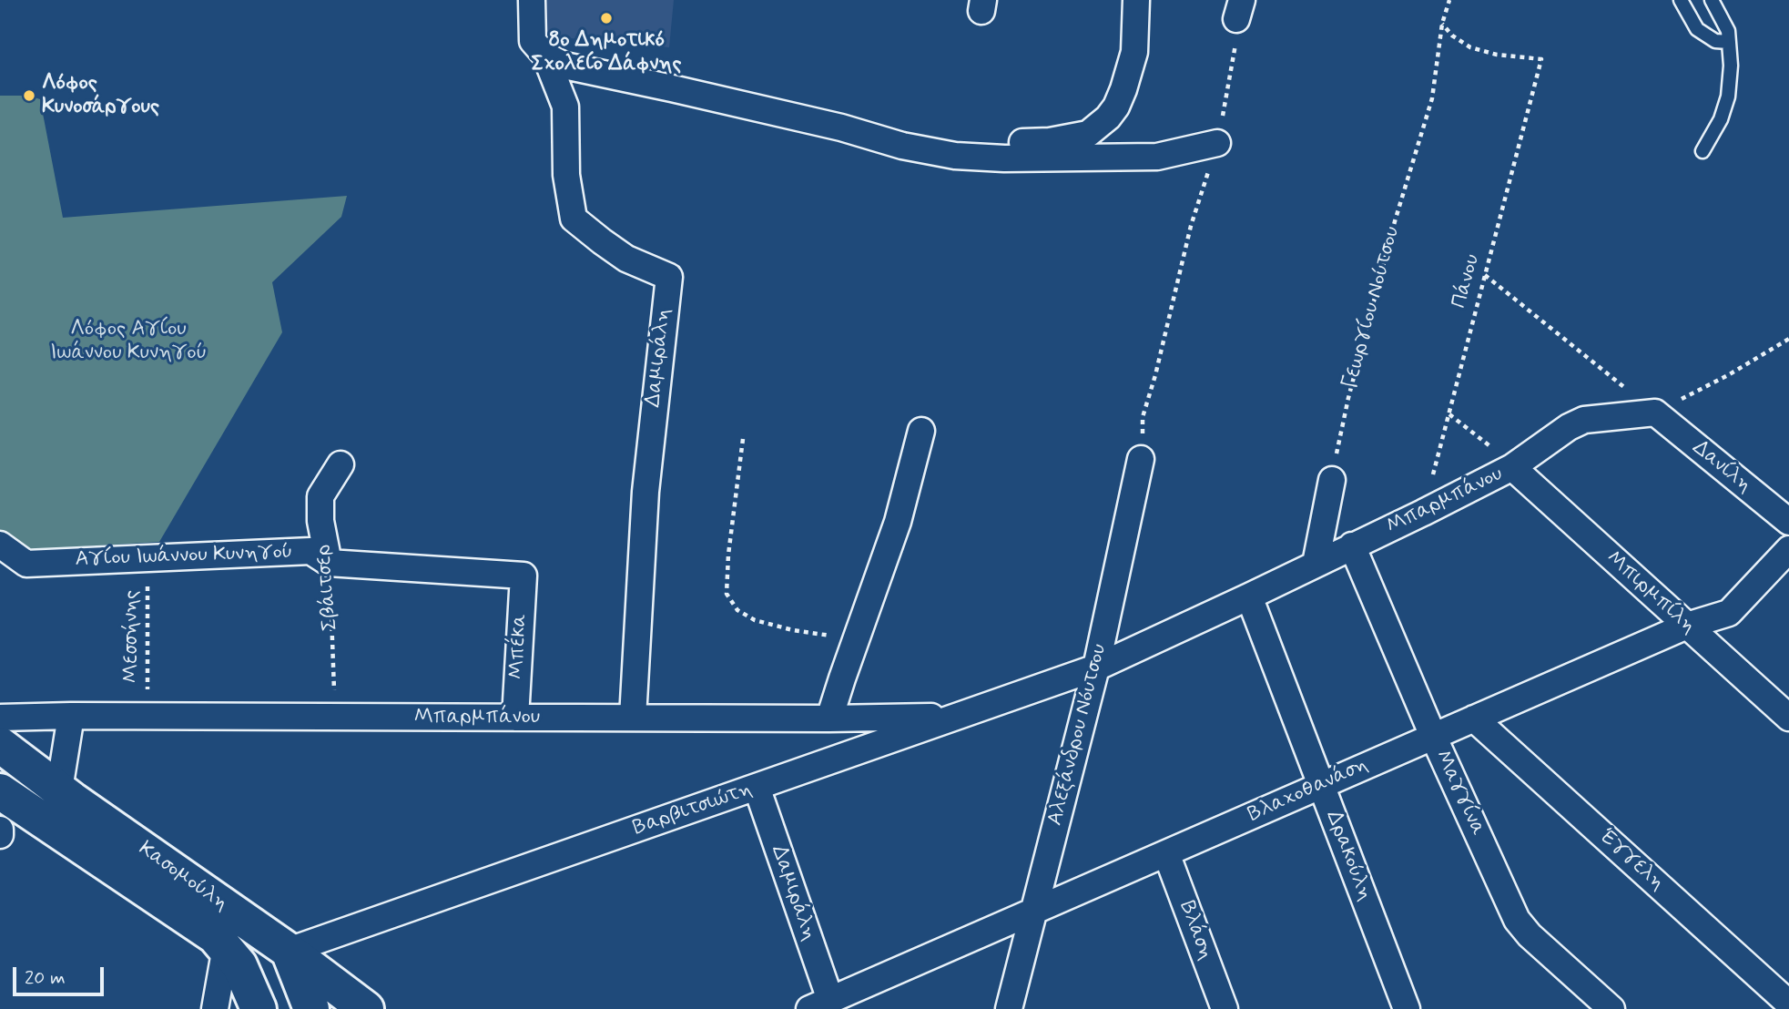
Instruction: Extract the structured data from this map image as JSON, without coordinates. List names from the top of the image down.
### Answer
{
  "streets": {
    "main road": ["Κασομούλη"],
    "street": [
      "Δαμιράλη",
      "Δανίλη",
      "Μπαρμπάνου",
      "Αγίου Ιωάννου Κυνηγού",
      "Σβάιτσερ",
      "Μπιρμπίλη",
      "Μπέκα",
      "Αλεξάνδρου Νόυτσου",
      "Βλαχοθανάση",
      "Μαγγίνα",
      "Βαρβιτσιώτη",
      "Δρακούλη",
      "Έγγελη",
      "Βλάση"
    ],
    "path": ["Πάνου", "Γεωργίου Νούτσου", "Μεσσήνης"]
  },
  "crossings": [
    ["Πάνου", "Γεωργίου Νούτσου"],
    ["Πάνου", "Μπαρμπάνου"],
    ["Δαμιράλη", "Μπαρμπάνου"],
    ["Δαμιράλη", "Βλαχοθανάση"],
    ["Δαμιράλη", "Βαρβιτσιώτη"],
    ["Δανίλη", "Μπαρμπάνου"],
    ["Μπαρμπάνου", "Σβάιτσερ"],
    ["Μπαρμπάνου", "Μπιρμπίλη"],
    ["Μπαρμπάνου", "Μεσσήνης"],
    ["Μπαρμπάνου", "Μπέκα"],
    ["Μπαρμπάνου", "Αλεξάνδρου Νόυτσου"],
    ["Μπαρμπάνου", "Μαγγίνα"],
    ["Μπαρμπάνου", "Βαρβιτσιώτη"],
    ["Μπαρμπάνου", "Δρακούλη"],
    ["Αγίου Ιωάννου Κυνηγού", "Σβάιτσερ"],
    ["Αγίου Ιωάννου Κυνηγού", "Μεσσήνης"],
    ["Αγίου Ιωάννου Κυνηγού", "Μπέκα"],
    ["Μπιρμπίλη", "Βλαχοθανάση"],
    ["Αλεξάνδρου Νόυτσου", "Βλαχοθανάση"],
    ["Αλεξάνδρου Νόυτσου", "Βαρβιτσιώτη"],
    ["Βλαχοθανάση", "Μαγγίνα"],
    ["Βλαχοθανάση", "Δρακούλη"],
    ["Βλαχοθανάση", "Έγγελη"],
    ["Βλαχοθανάση", "Βλάση"],
    ["Βαρβιτσιώτη", "Κασομούλη"]
  ],
  "parks": ["Λόφος Αγίου Ιωάννου Κυνηγού"],
  "places": ["8ο Δημοτικό Σχολείο Δάφνης", "Λόφος Κυνοσάργους"],
  "scale_bar": "20 m"
}
